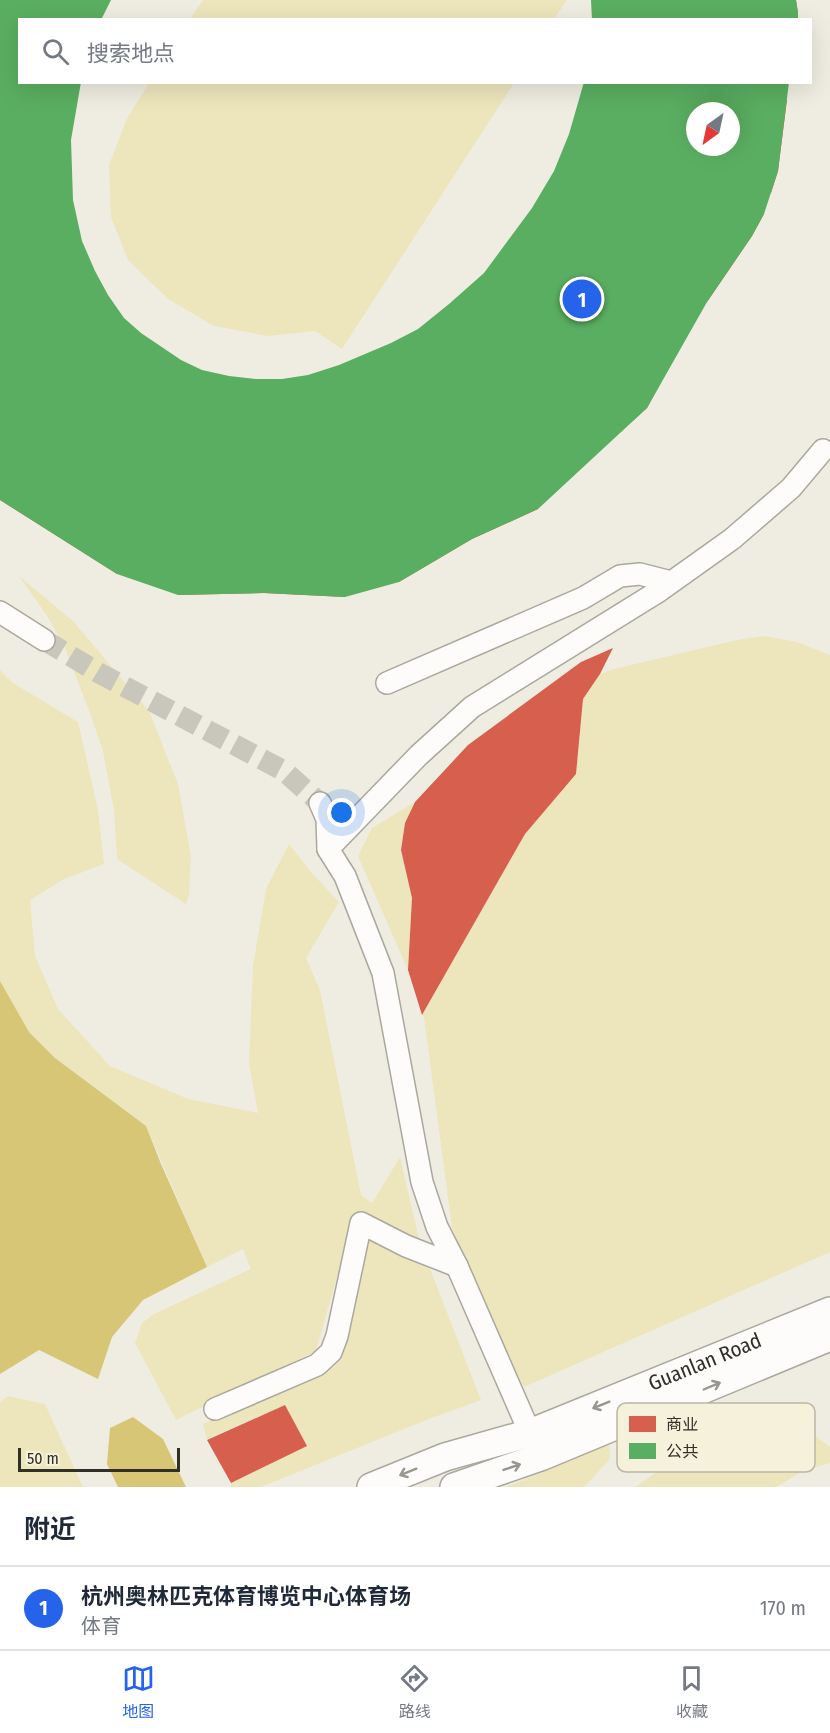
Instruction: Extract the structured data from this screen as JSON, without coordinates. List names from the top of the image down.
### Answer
{
  "streets": {
    "main road": ["Guanlan Road"]
  },
  "legend": ["商业", "公共"],
  "scale_bar": "50 m",
  "north": "bottom left",
  "page": {
    "search": "搜索地点",
    "pins": "1",
    "scale": "50 m",
    "heading": "附近",
    "list": [
      {
        "mark": "1",
        "name": "杭州奥林匹克体育博览中心体育场",
        "note": "体育",
        "value": "170 m"
      }
    ],
    "nav": ["地图", "路线", "收藏"]
  }
}
